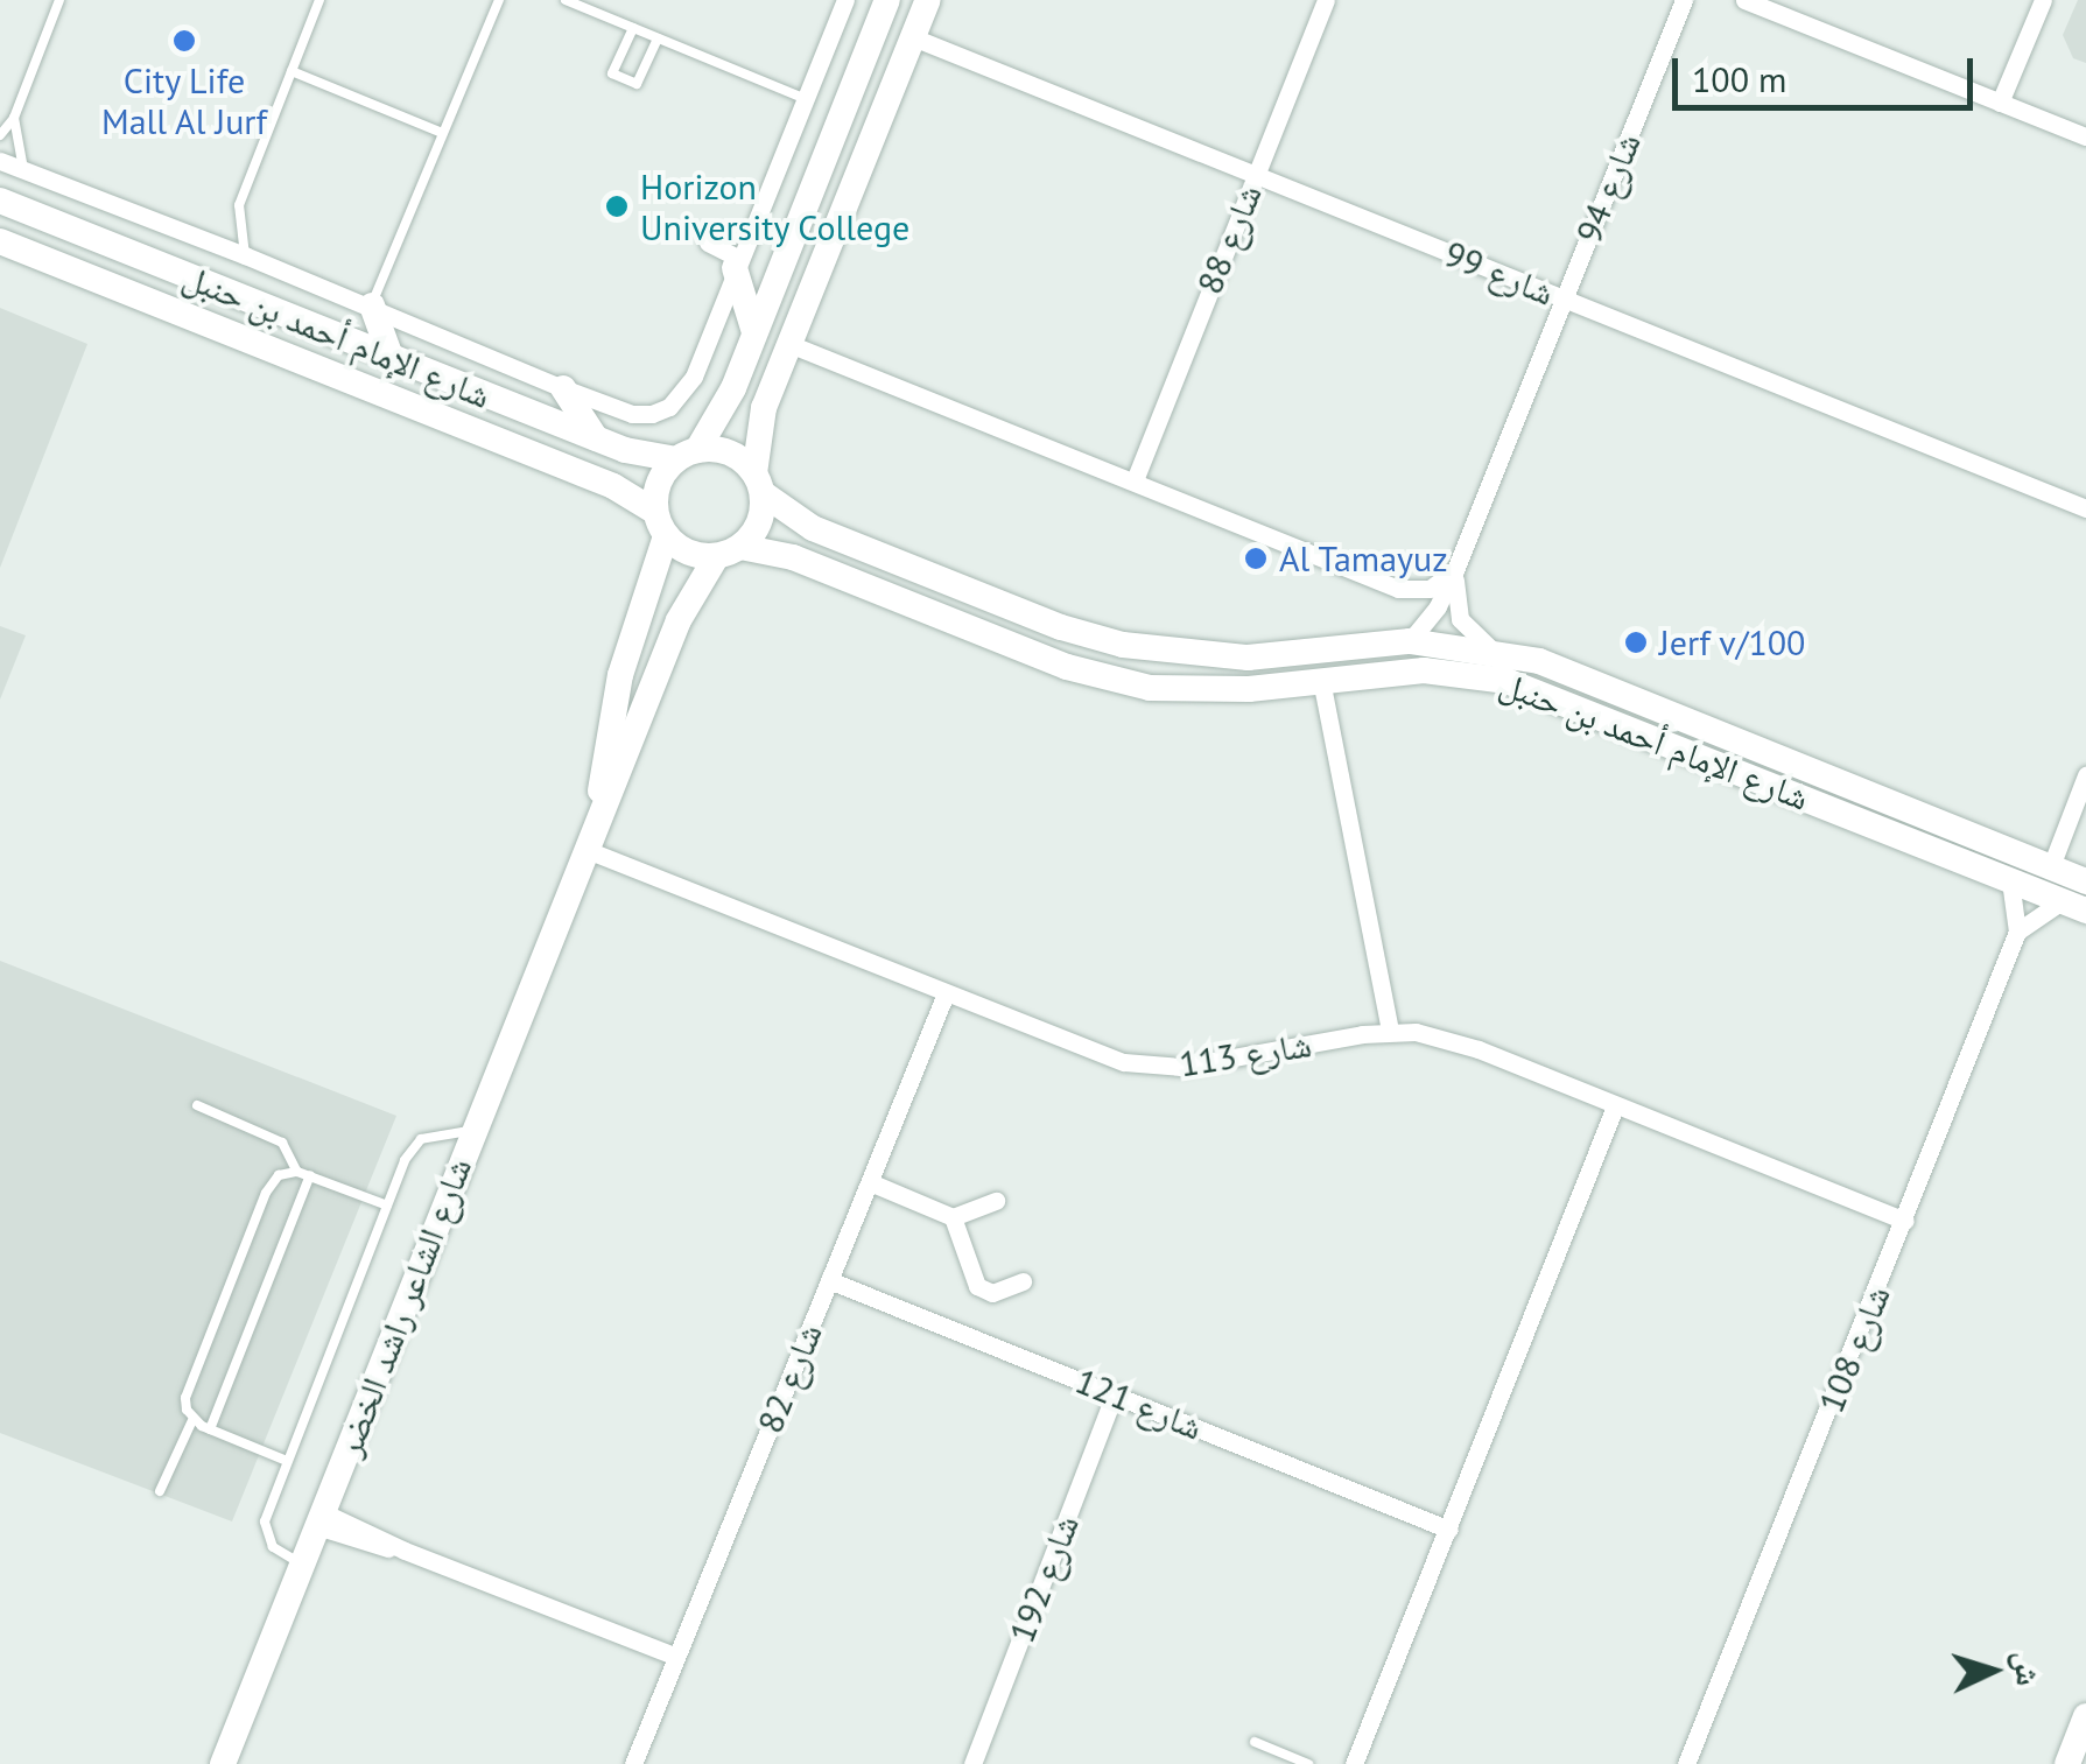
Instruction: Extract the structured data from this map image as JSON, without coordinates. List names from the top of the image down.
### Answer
{
  "streets": {
    "street": [
      "شارع 94",
      "شارع 88",
      "شارع 99",
      "شارع الإمام أحمد بن حنبل",
      "شارع 113",
      "شارع الشاعر راشد الخضر",
      "شارع 108",
      "شارع 82",
      "شارع 121",
      "شارع 192"
    ]
  },
  "crossings": [
    ["شارع 94", "شارع 99"],
    ["شارع 94", "شارع الإمام أحمد بن حنبل"],
    ["شارع 88", "شارع 99"],
    ["شارع الإمام أحمد بن حنبل", "شارع الشاعر راشد الخضر"],
    ["شارع الإمام أحمد بن حنبل", "شارع 108"],
    ["شارع 113", "شارع الشاعر راشد الخضر"],
    ["شارع 113", "شارع 108"],
    ["شارع 113", "شارع 82"],
    ["شارع 82", "شارع 121"],
    ["شارع 121", "شارع 192"]
  ],
  "places": [
    "City Life Mall Al Jurf",
    "Horizon University College",
    "Al Tamayuz",
    "Jerf v/100"
  ],
  "scale_bar": "100 m",
  "north": "right"
}
